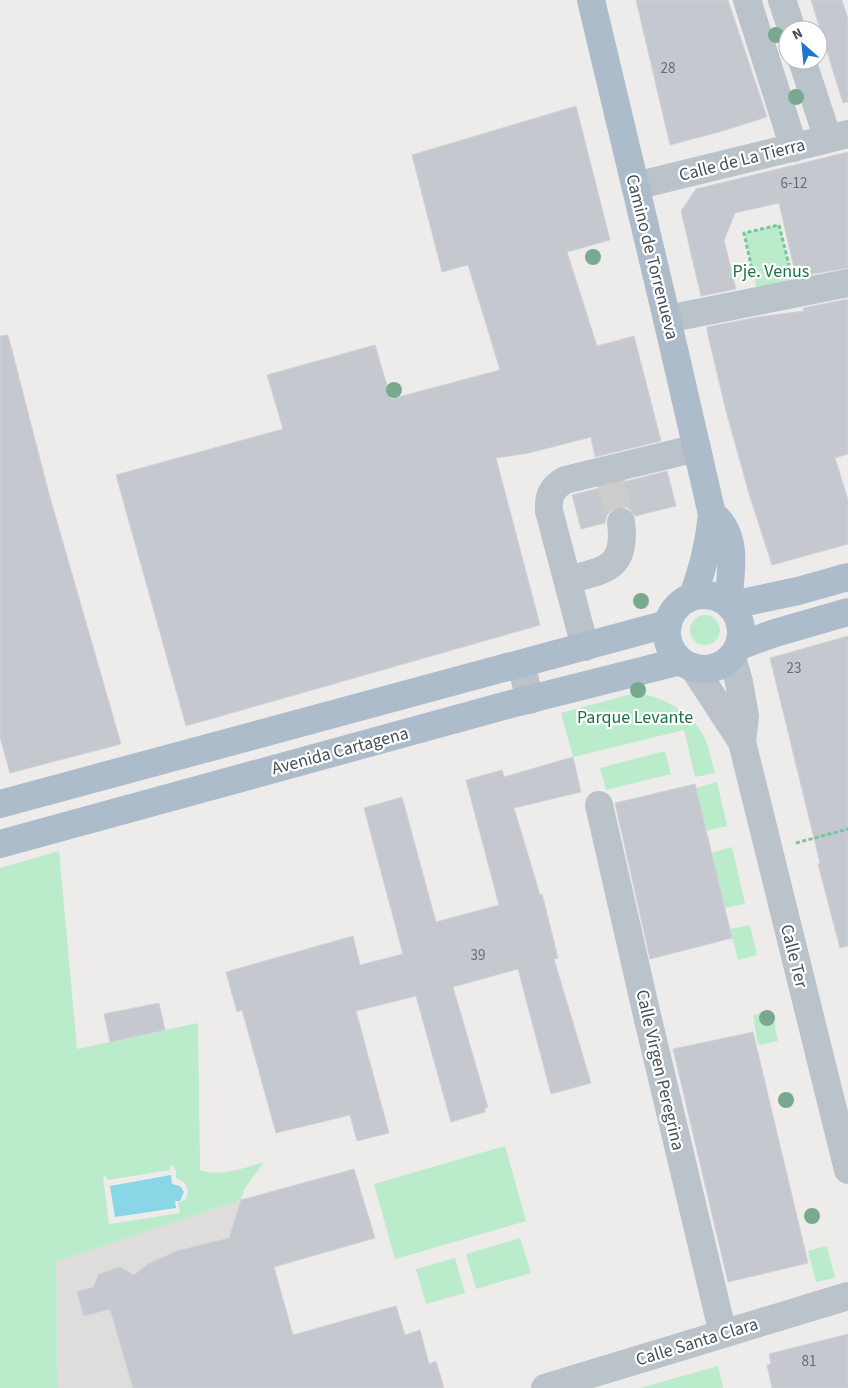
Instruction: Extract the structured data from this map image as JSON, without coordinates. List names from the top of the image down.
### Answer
{
  "streets": {
    "main road": ["Camino de Torrenueva", "Avenida Cartagena"],
    "street": [
      "Calle de La Tierra",
      "Calle Ter",
      "Calle Virgen Peregrina",
      "Calle Santa Clara"
    ]
  },
  "crossings": [
    ["Calle de La Tierra", "Camino de Torrenueva"],
    ["Camino de Torrenueva", "Avenida Cartagena"],
    ["Camino de Torrenueva", "Calle Ter"],
    ["Avenida Cartagena", "Calle Ter"],
    ["Calle Virgen Peregrina", "Calle Santa Clara"]
  ],
  "parks": ["Pje. Venus", "Parque Levante"],
  "house_numbers": [
    "28",
    "6-12",
    "23",
    "39",
    "81"
  ],
  "north": "top left"
}
